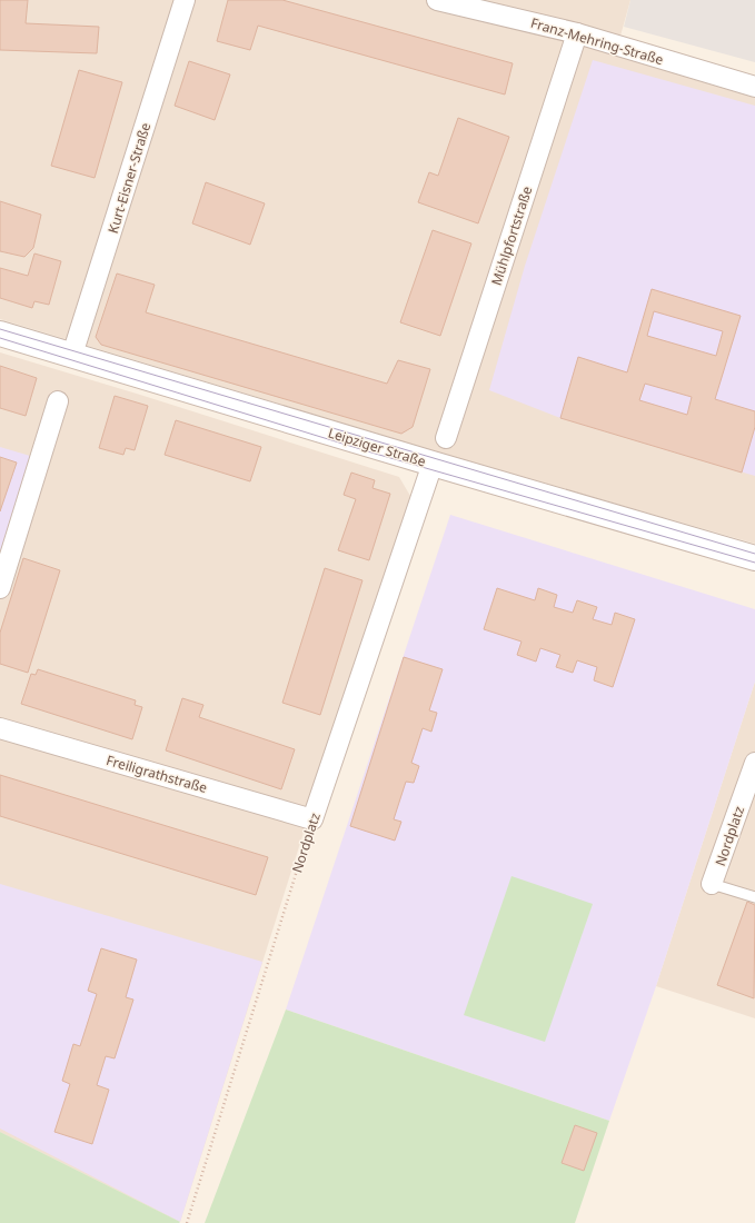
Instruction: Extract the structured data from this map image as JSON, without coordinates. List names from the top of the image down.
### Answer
{
  "streets": {
    "street": [
      "Franz-Mehring-Straße",
      "Kurt-Eisner-Straße",
      "Mühlpfortstraße",
      "Leipziger Straße",
      "Freiligrathstraße",
      "Nordplatz"
    ]
  },
  "crossings": [
    ["Franz-Mehring-Straße", "Mühlpfortstraße"],
    ["Kurt-Eisner-Straße", "Leipziger Straße"],
    ["Leipziger Straße", "Nordplatz"],
    ["Freiligrathstraße", "Nordplatz"]
  ]
}
